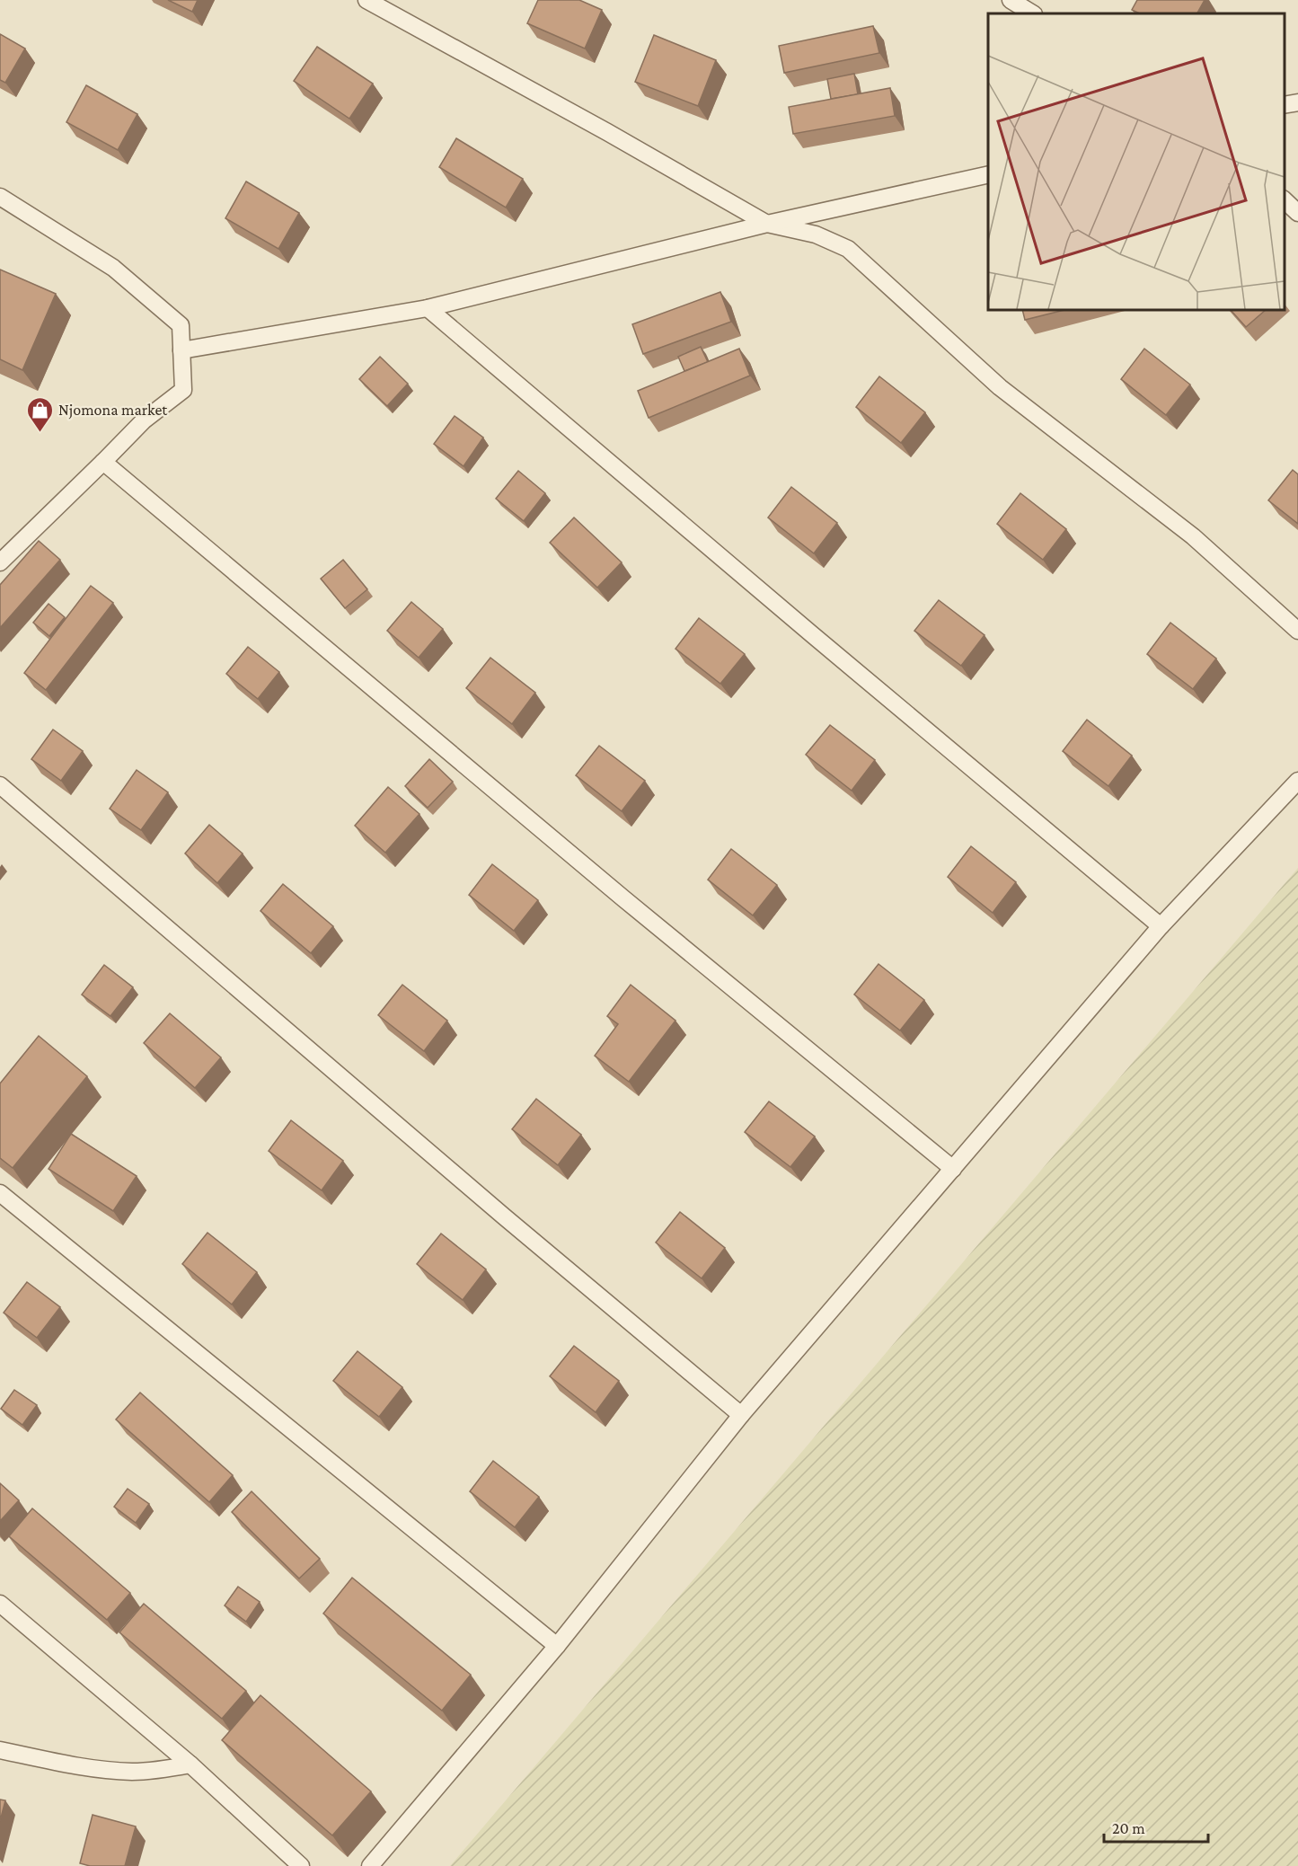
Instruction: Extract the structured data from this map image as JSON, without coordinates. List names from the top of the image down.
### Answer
{
  "places": {
    "shop": ["Njomona market"]
  },
  "scale_bar": "20 m"
}
